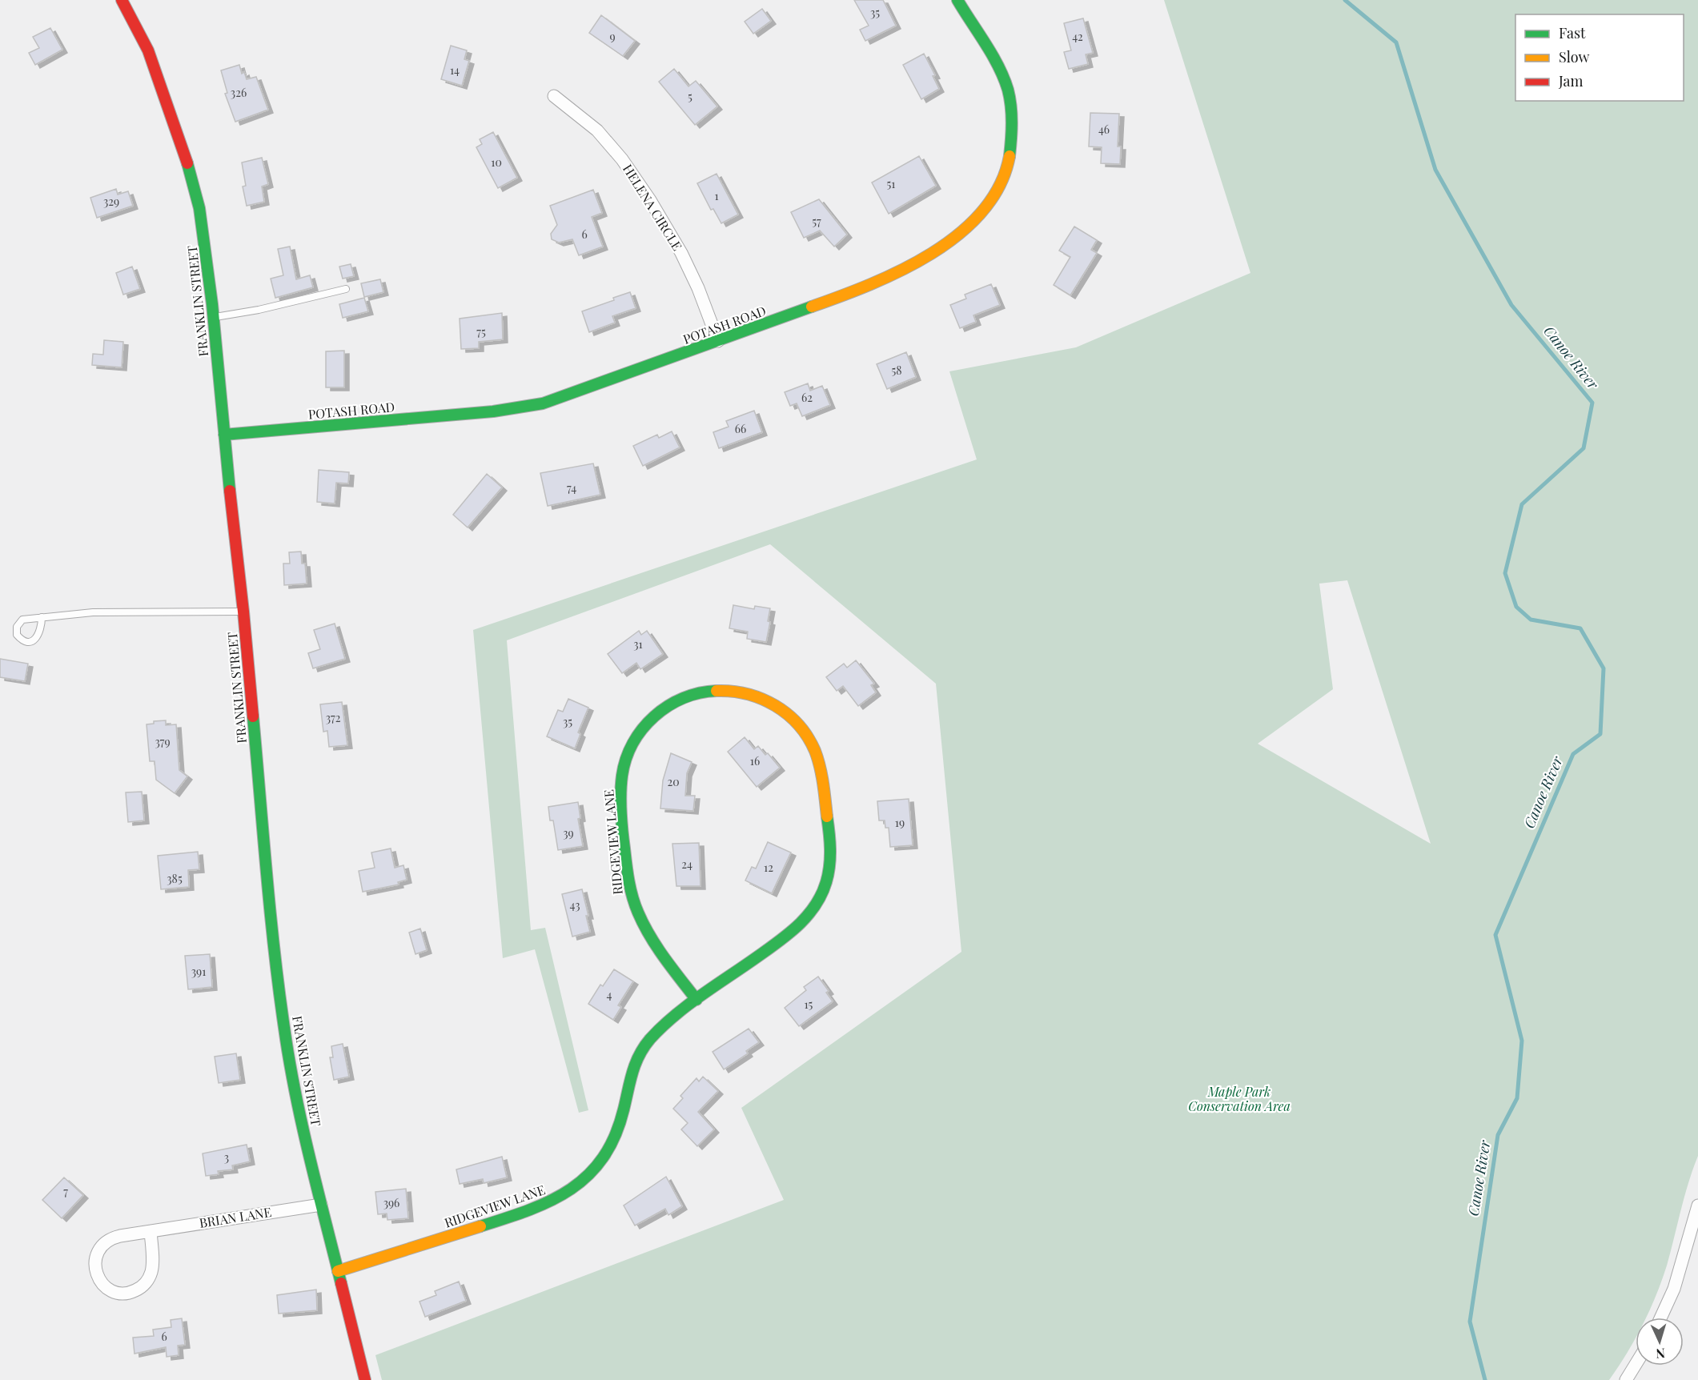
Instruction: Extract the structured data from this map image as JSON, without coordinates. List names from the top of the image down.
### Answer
{
  "streets": {
    "street": [
      "HELENA CIRCLE",
      "FRANKLIN STREET",
      "POTASH ROAD",
      "RIDGEVIEW LANE",
      "BRIAN LANE"
    ]
  },
  "crossings": [
    ["HELENA CIRCLE", "POTASH ROAD"],
    ["FRANKLIN STREET", "POTASH ROAD"],
    ["FRANKLIN STREET", "RIDGEVIEW LANE"],
    ["FRANKLIN STREET", "BRIAN LANE"]
  ],
  "water": ["Canoe River"],
  "parks": ["Maple Park Conservation Area"],
  "house_numbers": [
    "35",
    "9",
    "42",
    "14",
    "326",
    "5",
    "46",
    "10",
    "51",
    "1",
    "329",
    "57",
    "6",
    "75",
    "58",
    "62",
    "66",
    "74",
    "31",
    "372",
    "35",
    "379",
    "16",
    "20",
    "19",
    "39",
    "24",
    "12",
    "385",
    "43",
    "391",
    "4",
    "15",
    "3",
    "7",
    "396",
    "6"
  ],
  "legend": ["Fast", "Slow", "Jam"],
  "north": "bottom"
}
